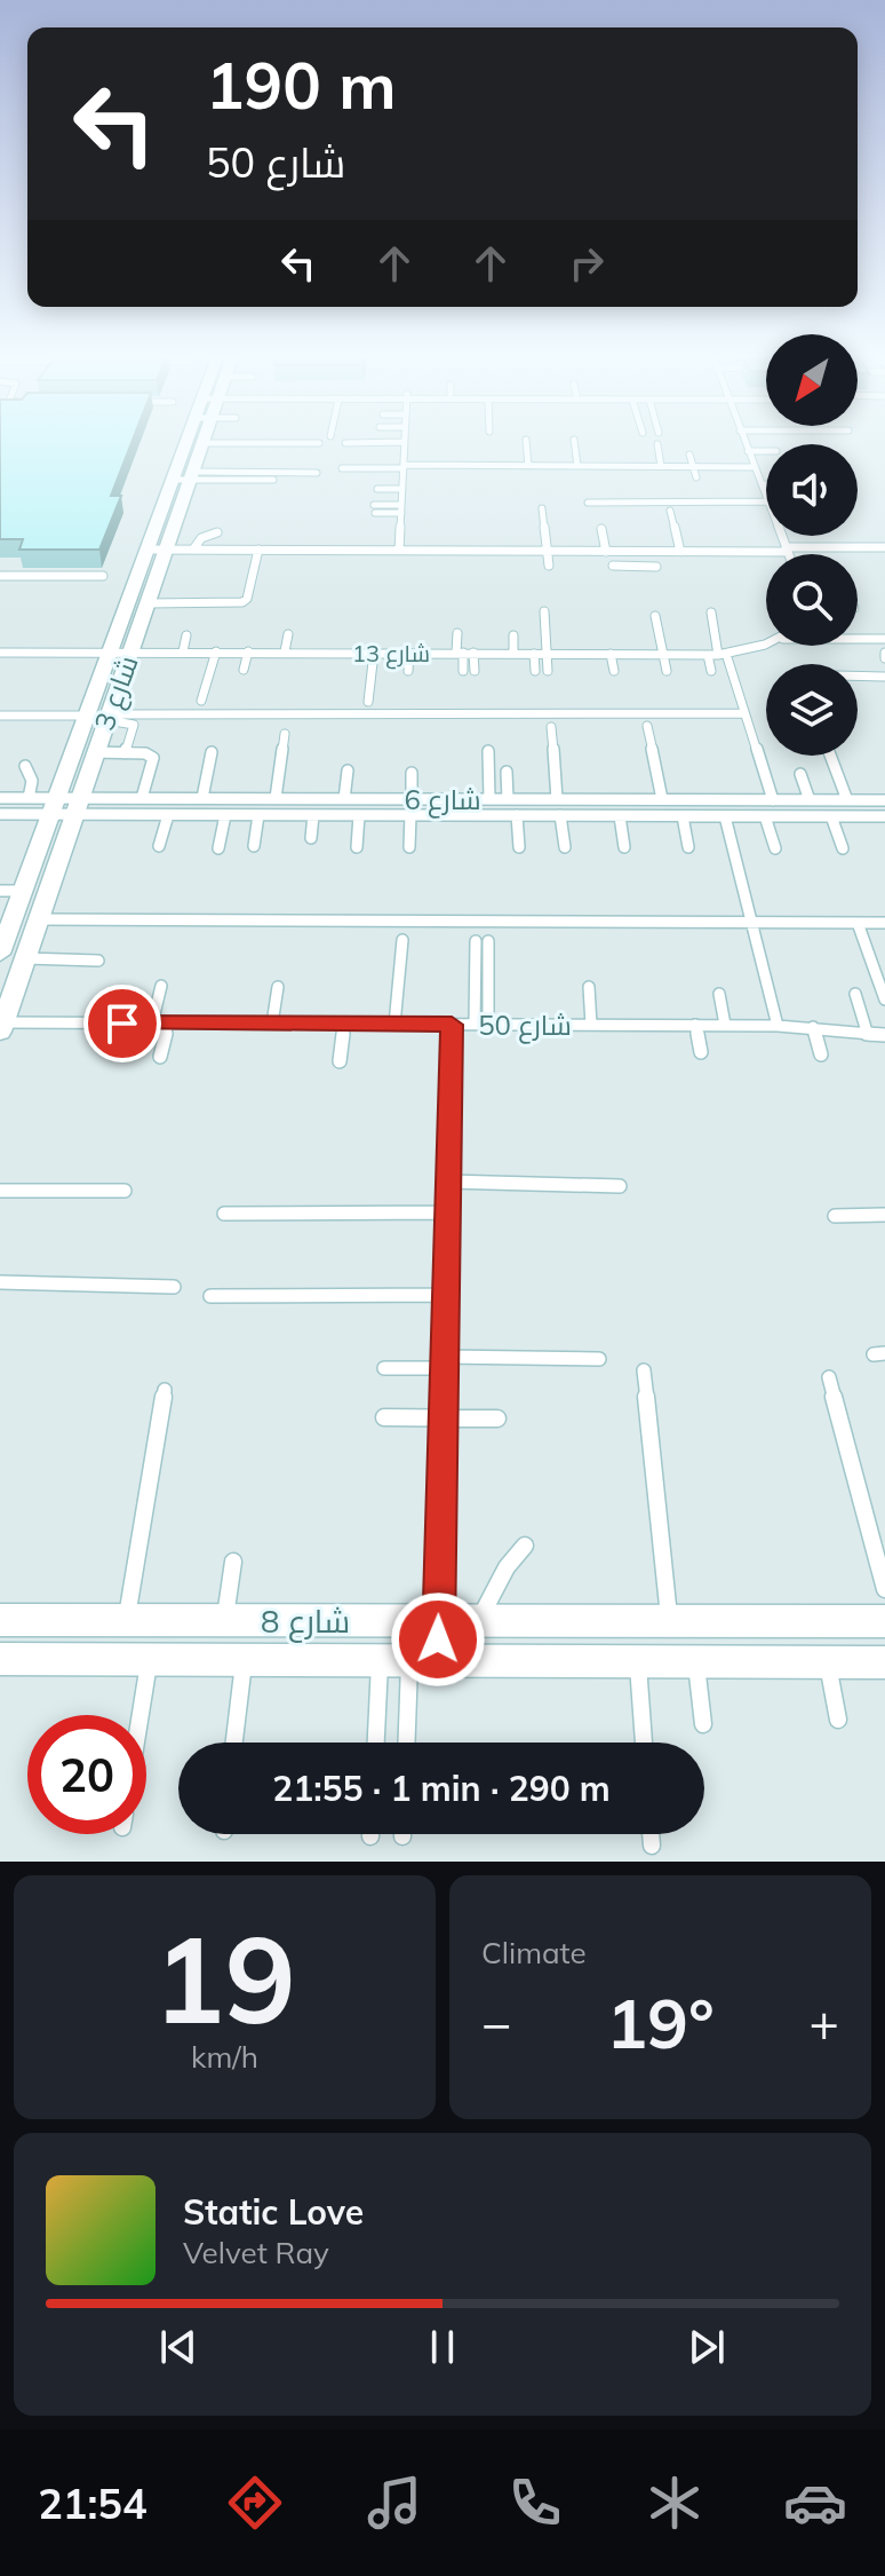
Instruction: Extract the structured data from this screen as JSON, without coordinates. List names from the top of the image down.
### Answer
{
  "streets": {
    "street": ["شارع 3", "شارع 8"],
    "lane": ["شارع 13", "شارع 6", "شارع 50"]
  },
  "crossings": [
    ["شارع 13", "شارع 3"],
    ["شارع 3", "شارع 6"],
    ["شارع 3", "شارع 50"]
  ],
  "north": "bottom left",
  "page": {
    "turn": ["190 m", "شارع 50"],
    "limit": "20",
    "trip": "21:55 · 1 min · 290 m",
    "tile": [
      ["19", "km/h"],
      "Climate"
    ],
    "heat": ["−", "19°", "+"],
    "song": ["Static Love", "Velvet Ray"],
    "tabs": "21:54"
  }
}
